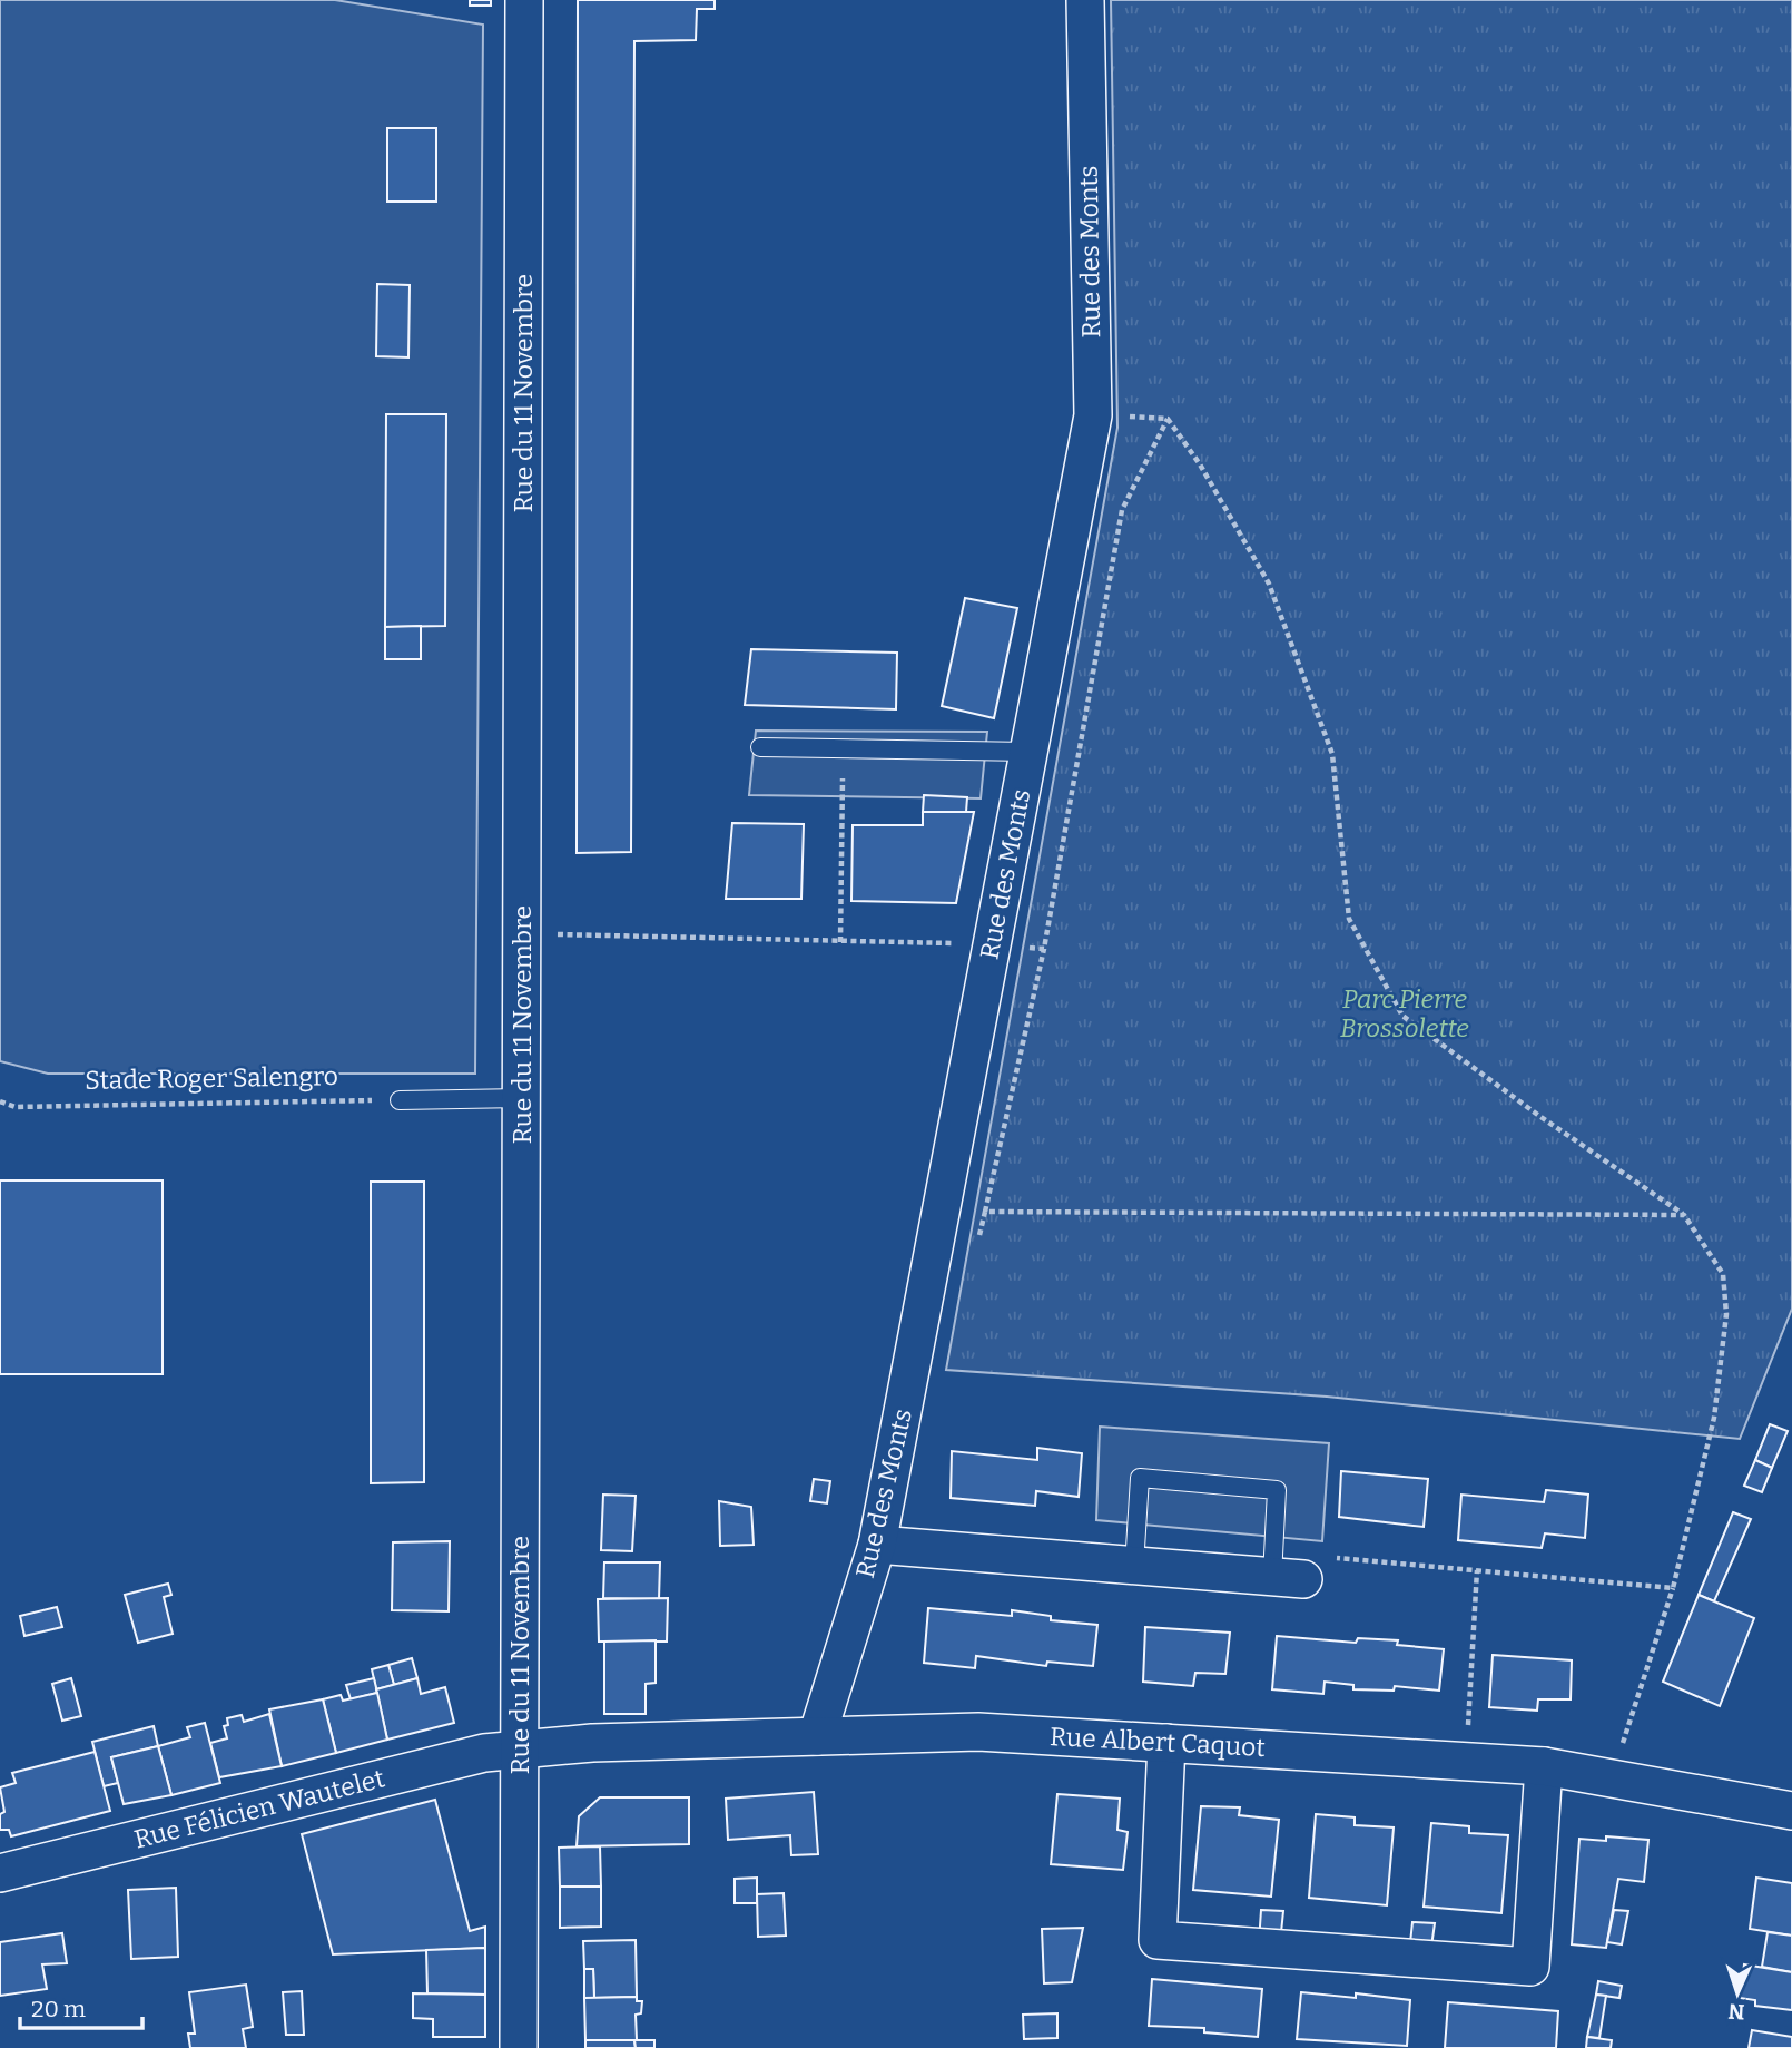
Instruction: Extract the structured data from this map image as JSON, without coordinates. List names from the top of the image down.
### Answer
{
  "streets": {
    "street": [
      "Rue des Monts",
      "Rue du 11 Novembre",
      "Rue Albert Caquot",
      "Rue Félicien Wautelet"
    ],
    "path": ["Stade Roger Salengro"]
  },
  "crossings": [
    ["Rue des Monts", "Rue Albert Caquot"],
    ["Rue du 11 Novembre", "Rue Albert Caquot"],
    ["Rue du 11 Novembre", "Rue Félicien Wautelet"],
    ["Rue Albert Caquot", "Rue Félicien Wautelet"]
  ],
  "parks": ["Parc Pierre Brossolette"],
  "scale_bar": "20 m",
  "north": "bottom"
}
